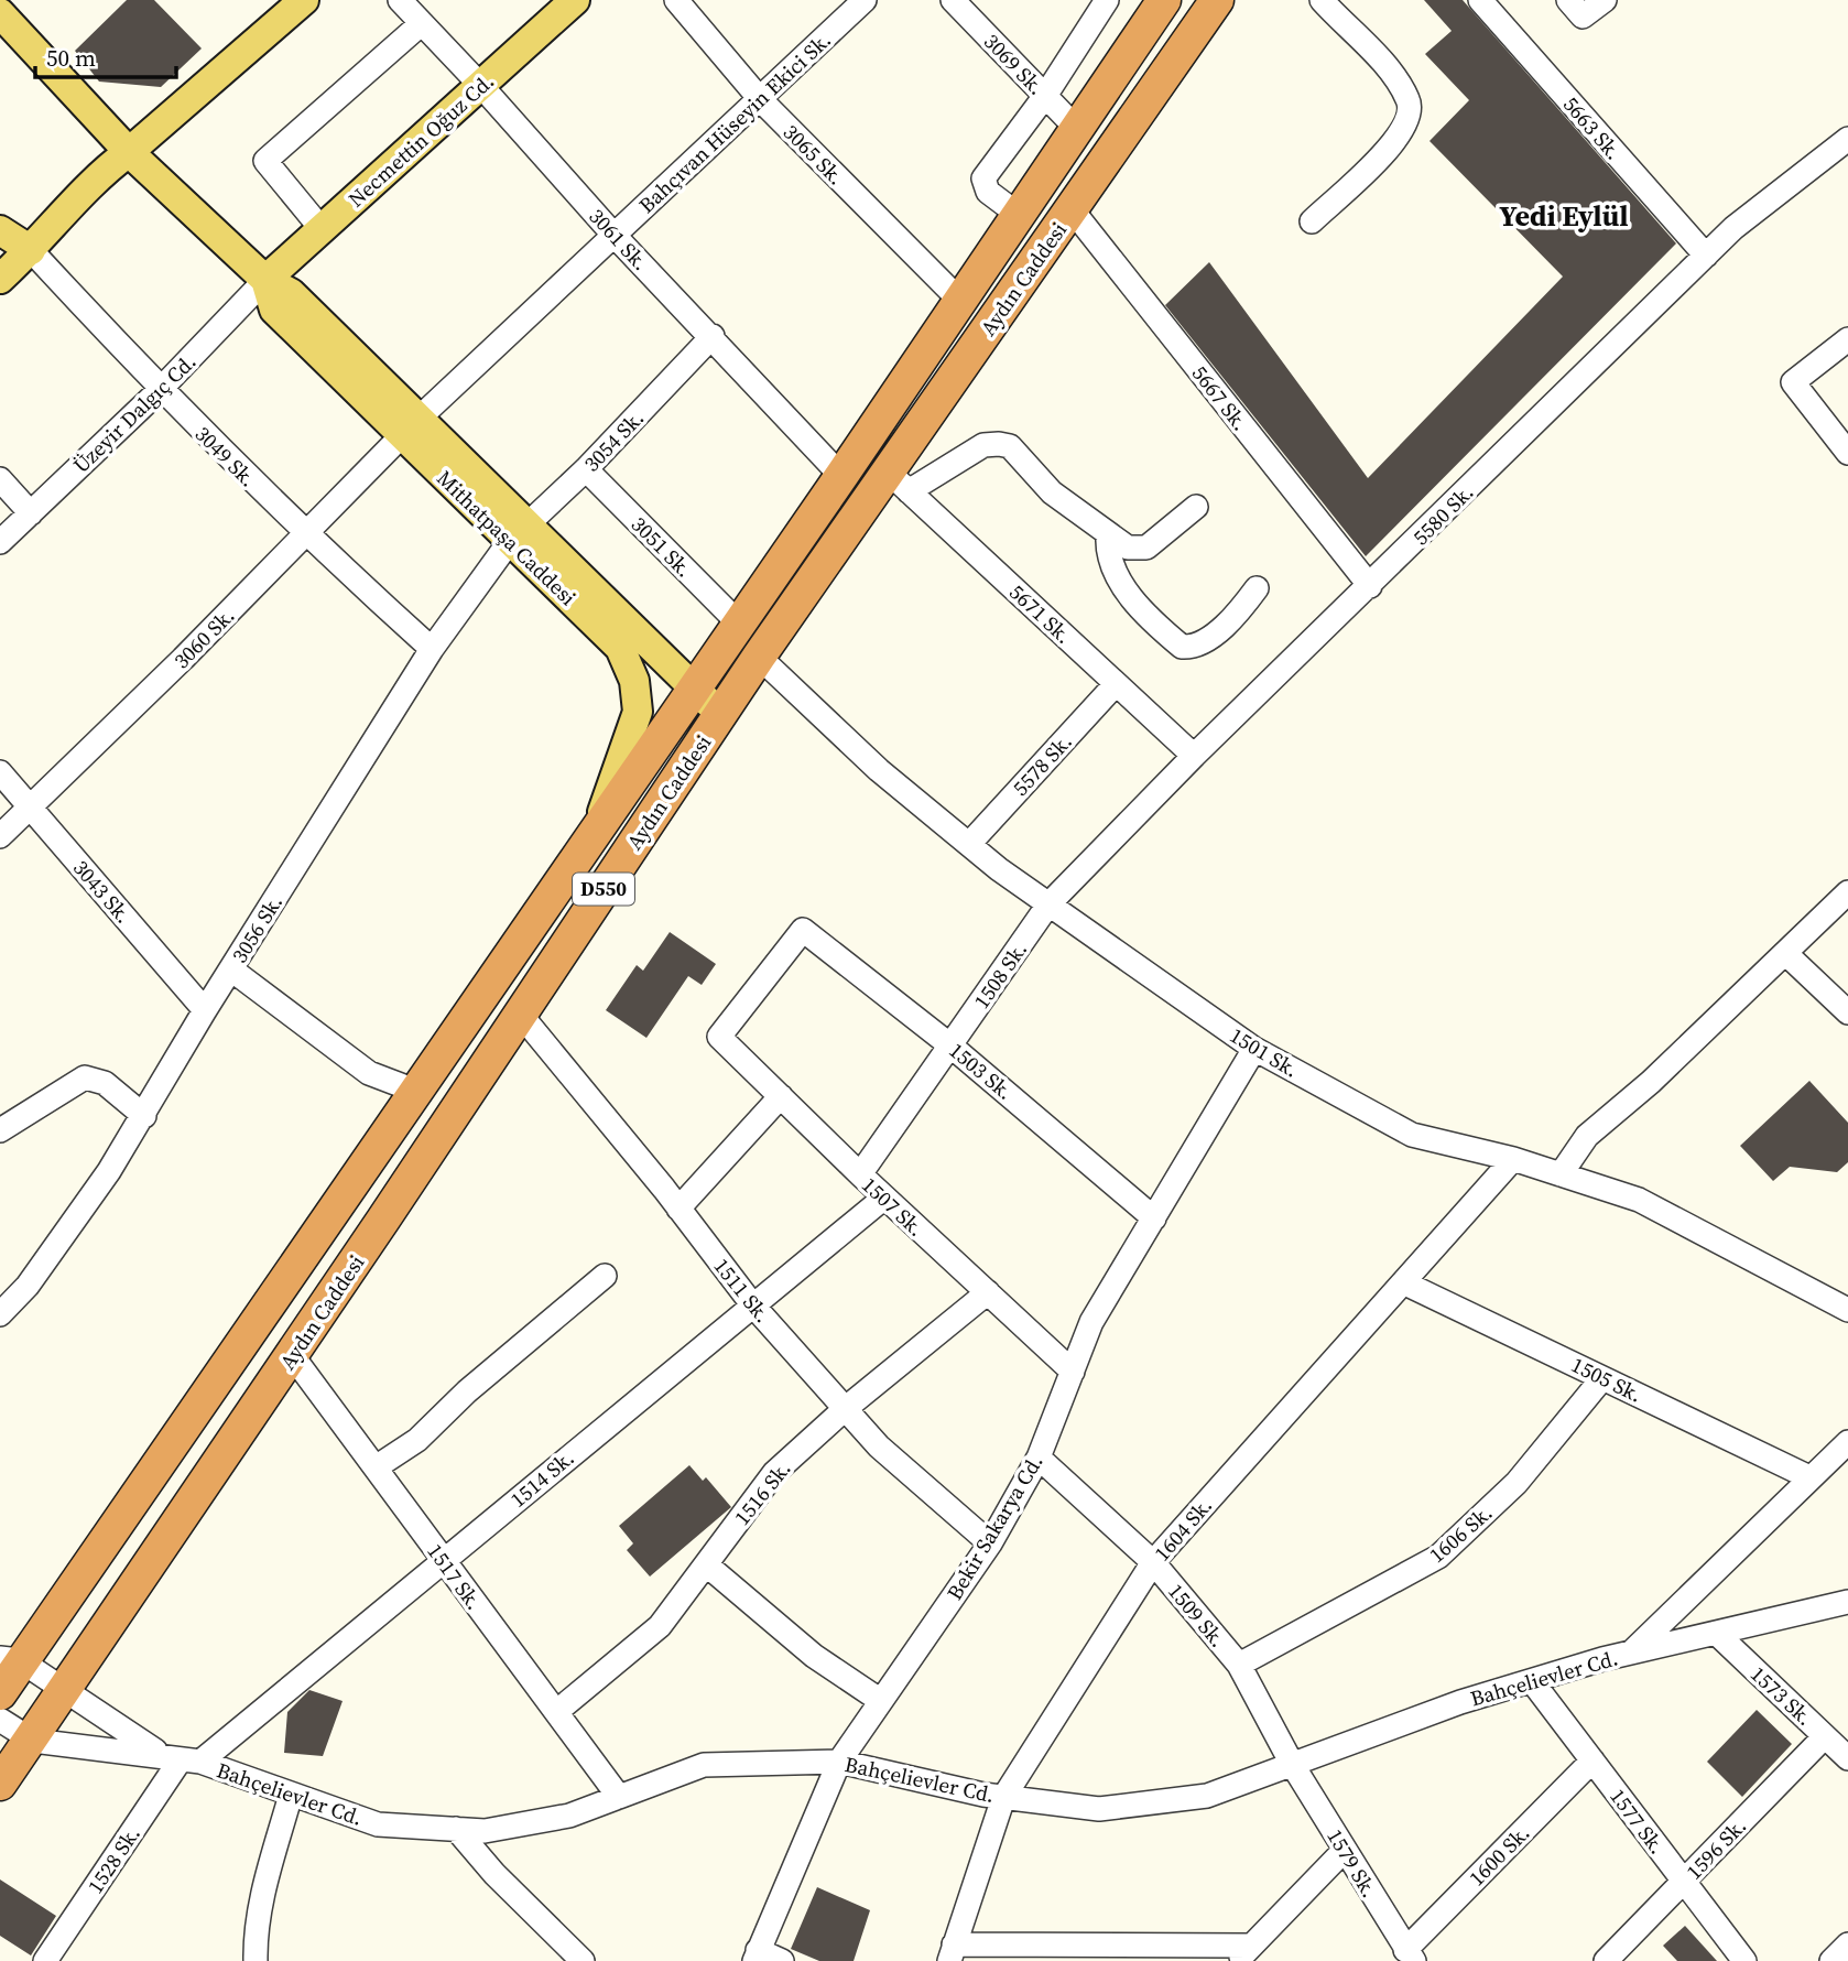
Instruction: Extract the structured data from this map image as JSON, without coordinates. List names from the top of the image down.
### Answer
{
  "streets": {
    "highway": ["Aydın Caddesi", "D550"],
    "main road": ["Necmettin Oğuz Cd.", "Mithatpaşa Caddesi"],
    "street": [
      "3069 Sk.",
      "Bahçıvan Hüseyin Ekici Sk.",
      "5663 Sk.",
      "3065 Sk.",
      "3061 Sk.",
      "5667 Sk.",
      "Üzeyir Dalgıç Cd.",
      "3054 Sk.",
      "3049 Sk.",
      "5580 Sk.",
      "3051 Sk.",
      "5671 Sk.",
      "3060 Sk.",
      "5578 Sk.",
      "3043 Sk.",
      "3056 Sk.",
      "1508 Sk.",
      "1501 Sk.",
      "1503 Sk.",
      "1507 Sk.",
      "1511 Sk.",
      "1505 Sk.",
      "1514 Sk.",
      "1516 Sk.",
      "Bekir Sakarya Cd.",
      "1604 Sk.",
      "1606 Sk.",
      "1517 Sk.",
      "1509 Sk.",
      "Bahçelievler Cd.",
      "1573 Sk.",
      "1577 Sk.",
      "1596 Sk.",
      "1600 Sk.",
      "1528 Sk.",
      "1579 Sk."
    ]
  },
  "crossings": [
    ["3069 Sk.", "Aydın Caddesi"],
    ["Bahçıvan Hüseyin Ekici Sk.", "3065 Sk."],
    ["Bahçıvan Hüseyin Ekici Sk.", "3061 Sk."],
    ["Bahçıvan Hüseyin Ekici Sk.", "Mithatpaşa Caddesi"],
    ["Bahçıvan Hüseyin Ekici Sk.", "3060 Sk."],
    ["5663 Sk.", "5580 Sk."],
    ["Necmettin Oğuz Cd.", "3061 Sk."],
    ["Necmettin Oğuz Cd.", "Üzeyir Dalgıç Cd."],
    ["Necmettin Oğuz Cd.", "Mithatpaşa Caddesi"],
    ["3065 Sk.", "Aydın Caddesi"],
    ["3061 Sk.", "Aydın Caddesi"],
    ["3061 Sk.", "3054 Sk."],
    ["Aydın Caddesi", "5667 Sk."],
    ["Aydın Caddesi", "Mithatpaşa Caddesi"],
    ["Aydın Caddesi", "3051 Sk."],
    ["Aydın Caddesi", "5671 Sk."],
    ["Aydın Caddesi", "1501 Sk."],
    ["Aydın Caddesi", "1511 Sk."],
    ["Aydın Caddesi", "1517 Sk."],
    ["5667 Sk.", "5580 Sk."],
    ["Üzeyir Dalgıç Cd.", "3049 Sk."],
    ["Üzeyir Dalgıç Cd.", "Mithatpaşa Caddesi"],
    ["3054 Sk.", "Mithatpaşa Caddesi"],
    ["3054 Sk.", "3051 Sk."],
    ["3054 Sk.", "3056 Sk."],
    ["3049 Sk.", "3060 Sk."],
    ["3049 Sk.", "3056 Sk."],
    ["5580 Sk.", "5671 Sk."],
    ["5580 Sk.", "1508 Sk."],
    ["5580 Sk.", "1501 Sk."],
    ["Mithatpaşa Caddesi", "3060 Sk."],
    ["Mithatpaşa Caddesi", "3056 Sk."],
    ["5671 Sk.", "5578 Sk."],
    ["3060 Sk.", "3043 Sk."],
    ["5578 Sk.", "1501 Sk."],
    ["3043 Sk.", "3056 Sk."],
    ["1508 Sk.", "1501 Sk."],
    ["1508 Sk.", "1503 Sk."],
    ["1508 Sk.", "1507 Sk."],
    ["1501 Sk.", "Bekir Sakarya Cd."],
    ["1501 Sk.", "1604 Sk."],
    ["1503 Sk.", "1507 Sk."],
    ["1503 Sk.", "Bekir Sakarya Cd."],
    ["1507 Sk.", "1514 Sk."],
    ["1507 Sk.", "1516 Sk."],
    ["1507 Sk.", "Bekir Sakarya Cd."],
    ["1511 Sk.", "1514 Sk."],
    ["1511 Sk.", "1516 Sk."],
    ["1511 Sk.", "Bekir Sakarya Cd."],
    ["1505 Sk.", "1604 Sk."],
    ["1505 Sk.", "1606 Sk."],
    ["1514 Sk.", "1517 Sk."],
    ["1514 Sk.", "Bahçelievler Cd."],
    ["1514 Sk.", "1528 Sk."],
    ["1516 Sk.", "1517 Sk."],
    ["Bekir Sakarya Cd.", "1509 Sk."],
    ["Bekir Sakarya Cd.", "Bahçelievler Cd."],
    ["1604 Sk.", "1509 Sk."],
    ["1604 Sk.", "Bahçelievler Cd."],
    ["1606 Sk.", "1509 Sk."],
    ["1517 Sk.", "Bahçelievler Cd."],
    ["1509 Sk.", "Bahçelievler Cd."],
    ["1509 Sk.", "1579 Sk."],
    ["Bahçelievler Cd.", "1573 Sk."],
    ["Bahçelievler Cd.", "1577 Sk."],
    ["Bahçelievler Cd.", "1528 Sk."],
    ["Bahçelievler Cd.", "1579 Sk."],
    ["1573 Sk.", "1596 Sk."],
    ["1577 Sk.", "1596 Sk."],
    ["1577 Sk.", "1600 Sk."],
    ["1600 Sk.", "1579 Sk."]
  ],
  "districts": ["Yedi Eylül"],
  "scale_bar": "50 m"
}
